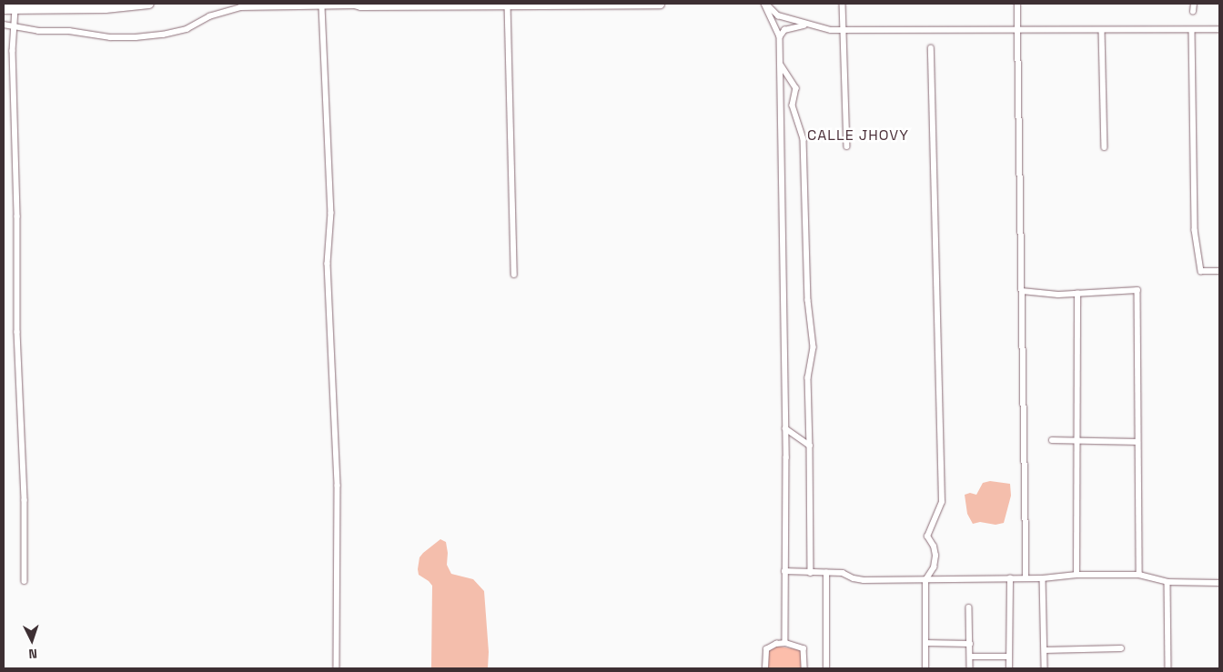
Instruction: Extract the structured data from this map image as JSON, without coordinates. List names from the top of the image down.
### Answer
{
  "districts": ["CALLE JHOVY"],
  "north": "bottom"
}
